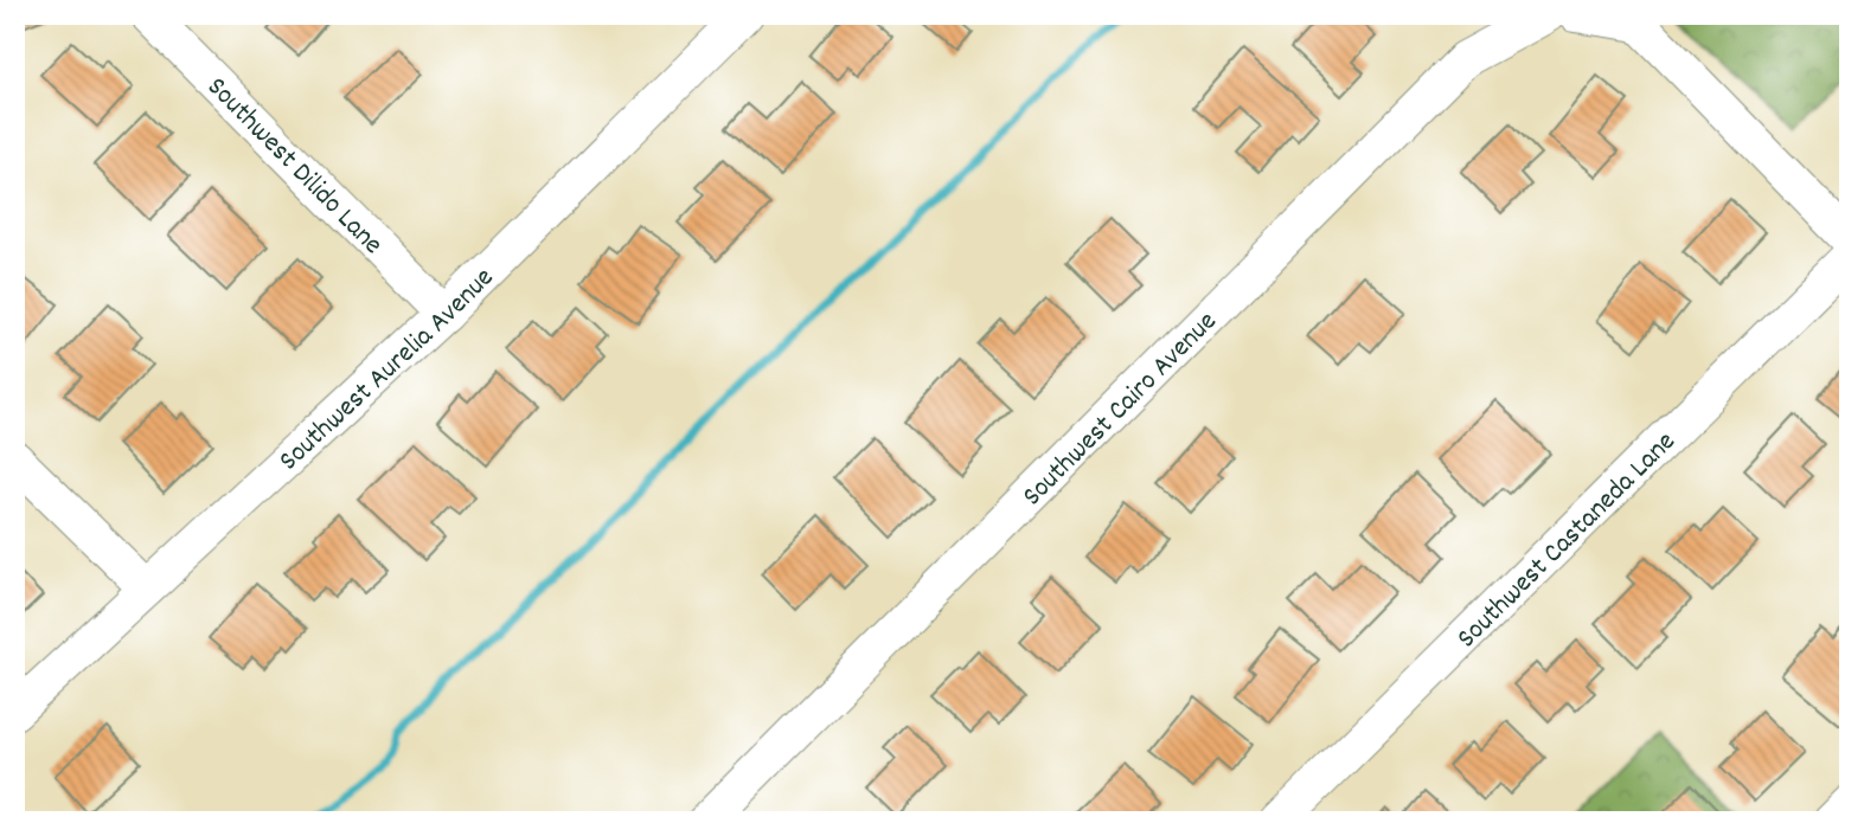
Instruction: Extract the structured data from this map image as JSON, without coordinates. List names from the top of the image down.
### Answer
{
  "streets": {
    "street": [
      "Southwest Dilido Lane",
      "Southwest Aurelia Avenue",
      "Southwest Cairo Avenue",
      "Southwest Castaneda Lane"
    ]
  },
  "crossings": [
    ["Southwest Dilido Lane", "Southwest Aurelia Avenue"]
  ]
}
